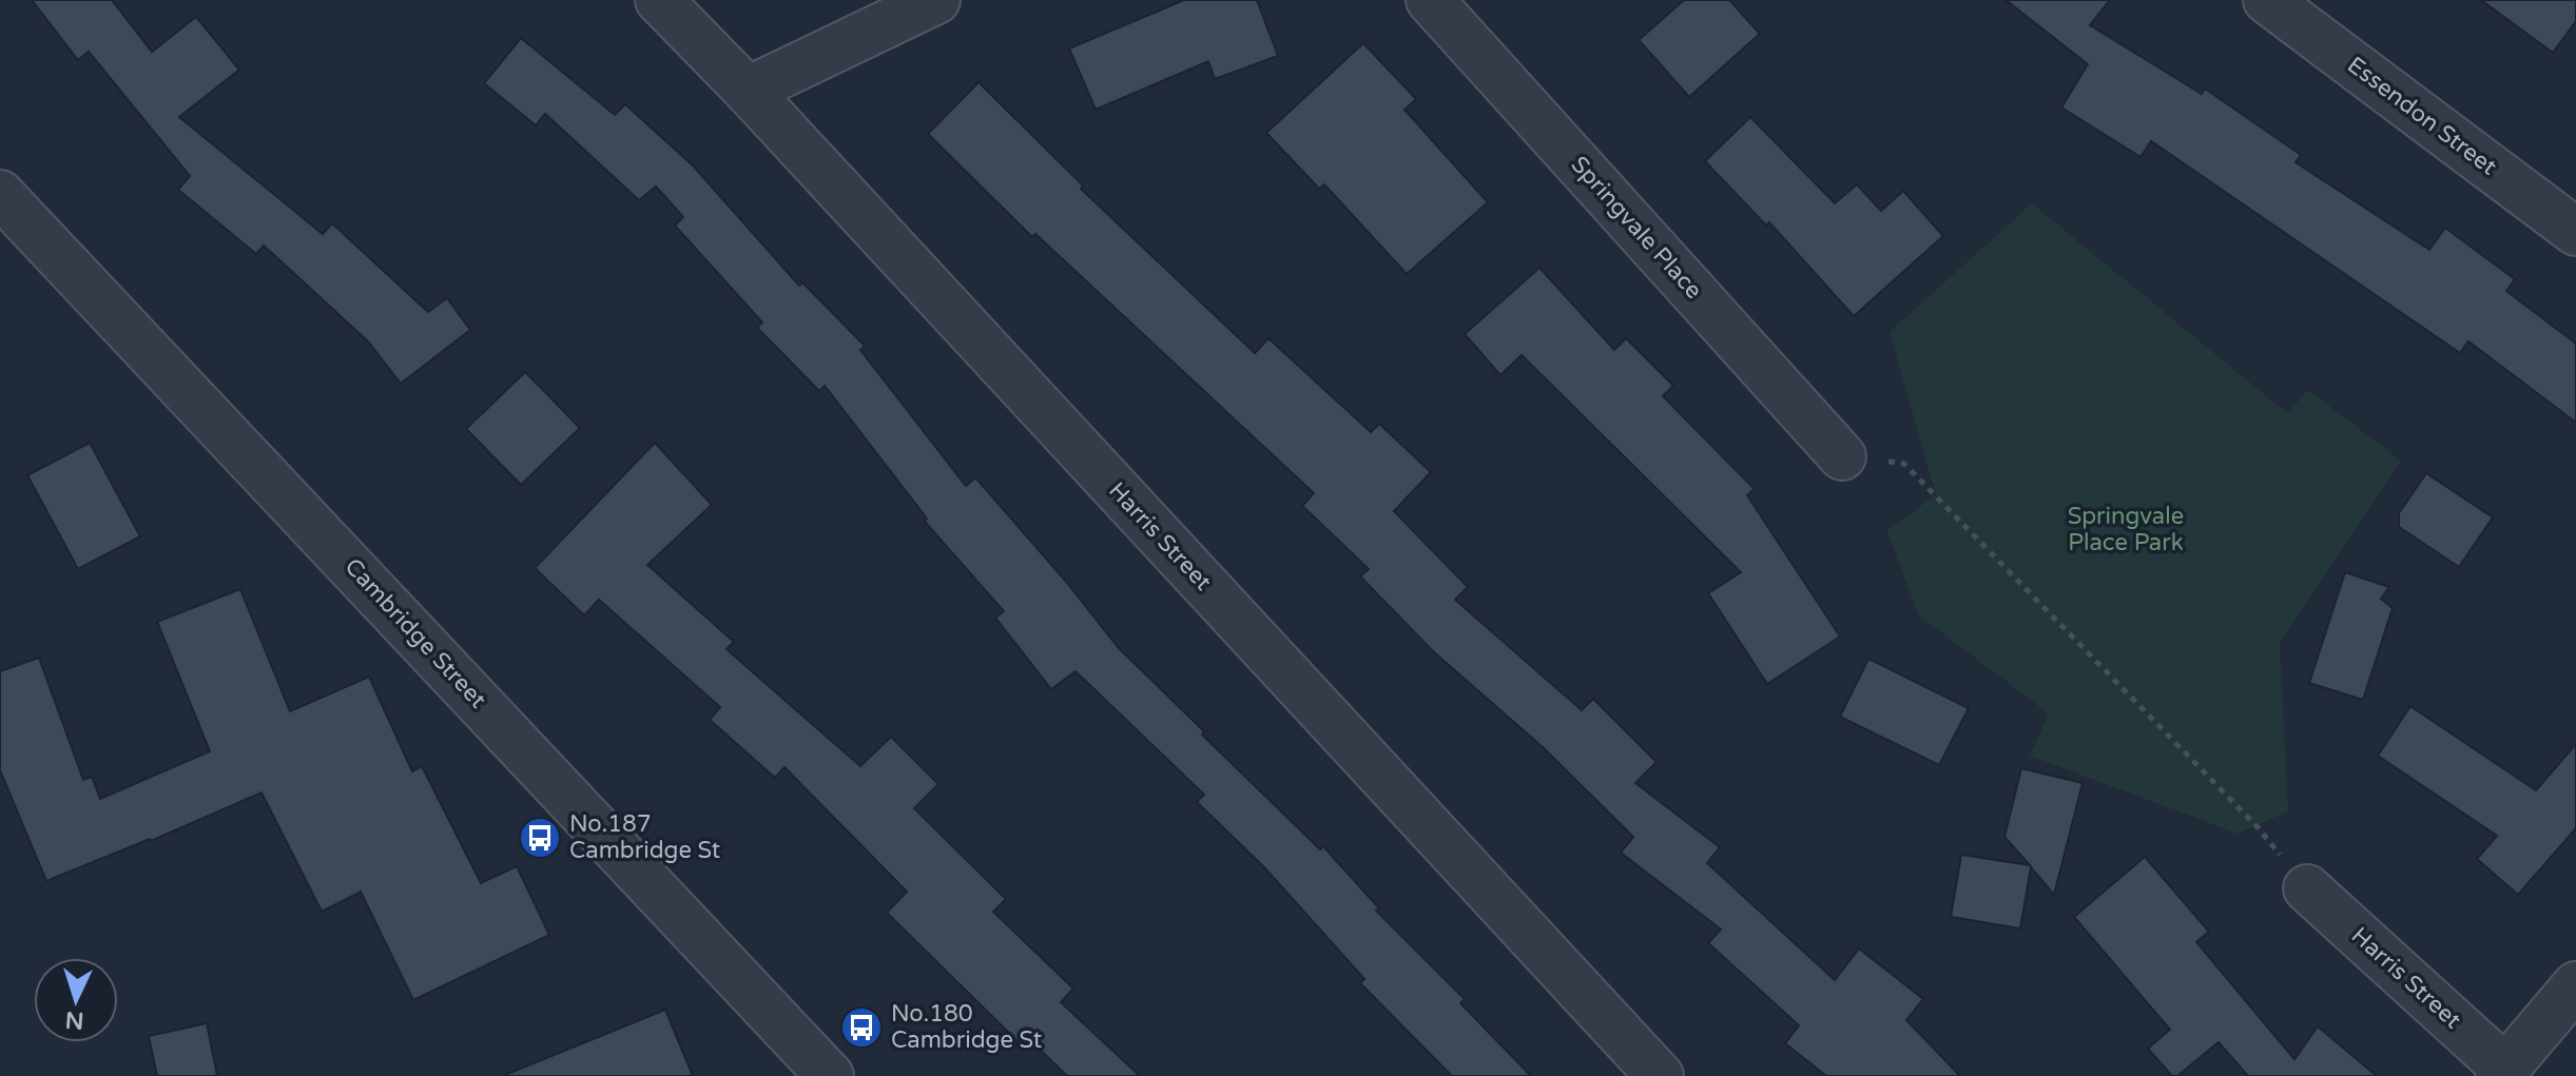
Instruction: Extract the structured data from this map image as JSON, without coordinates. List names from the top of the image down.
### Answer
{
  "streets": {
    "street": [
      "Essendon Street",
      "Springvale Place",
      "Harris Street",
      "Cambridge Street"
    ]
  },
  "parks": ["Springvale Place Park"],
  "places": {
    "bus stop": ["No.187 Cambridge St", "No.180 Cambridge St"]
  },
  "north": "bottom"
}
